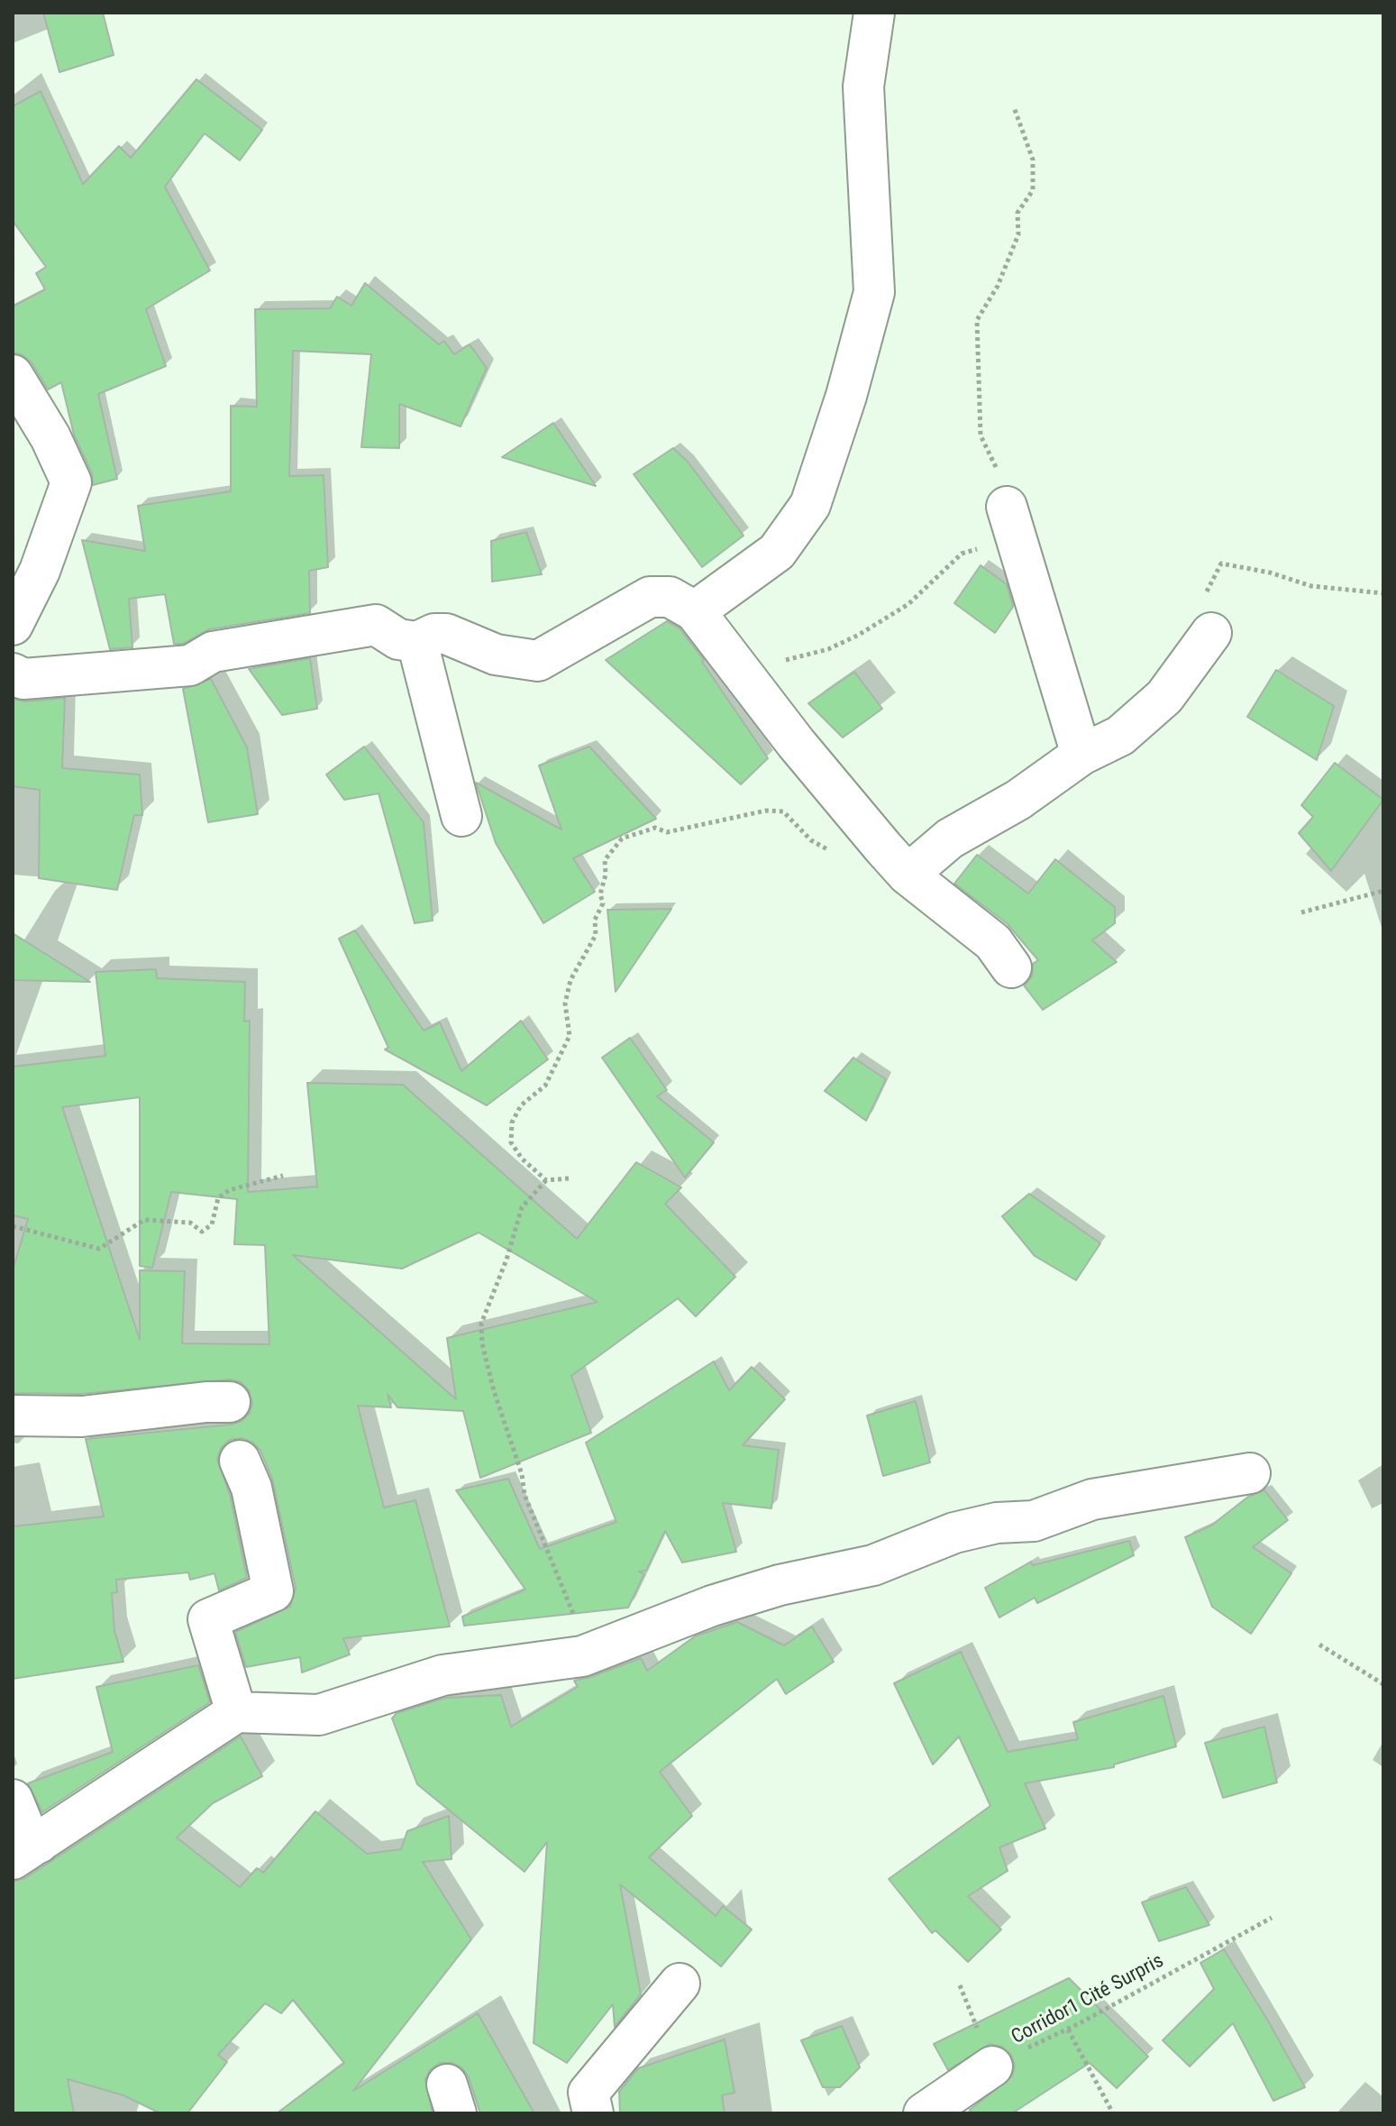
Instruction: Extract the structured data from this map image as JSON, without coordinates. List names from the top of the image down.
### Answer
{
  "streets": {
    "path": ["Corridor1 Cité Surpris"]
  }
}
